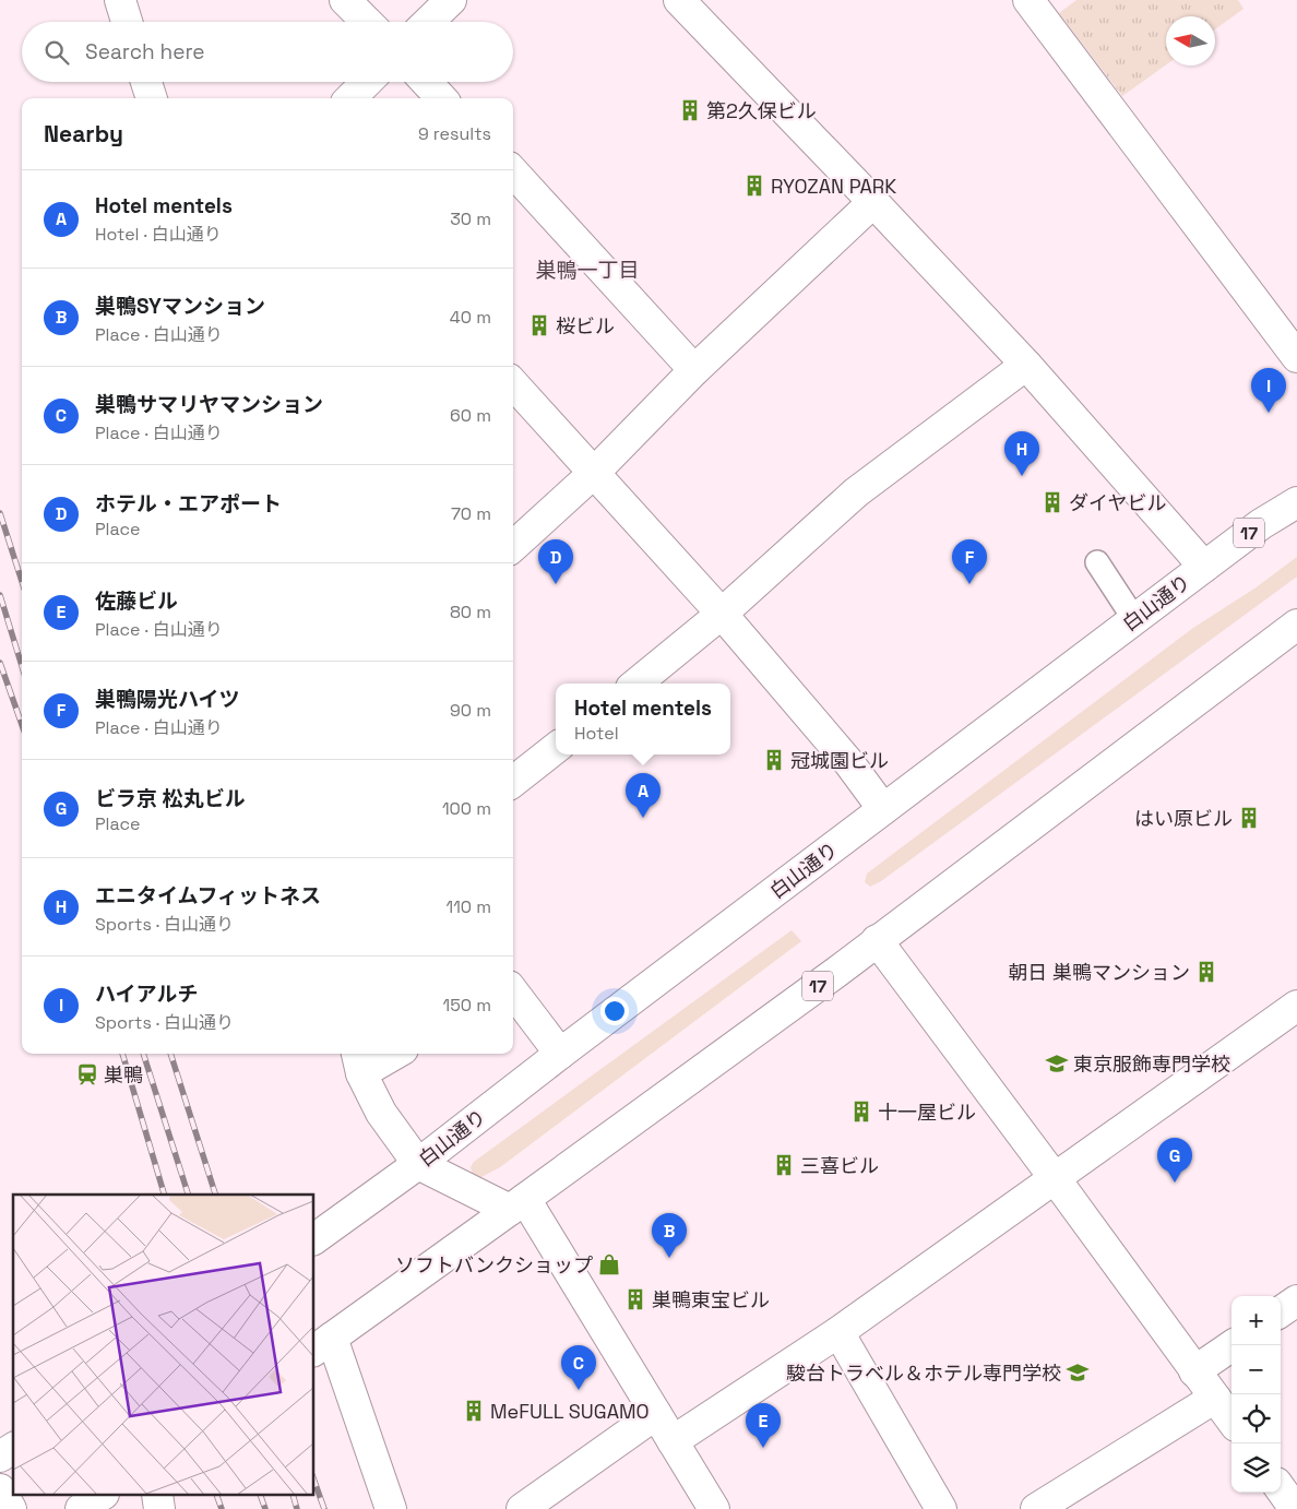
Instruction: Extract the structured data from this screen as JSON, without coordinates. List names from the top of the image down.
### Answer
{
  "streets": {
    "main road": ["17", "白山通り"]
  },
  "districts": ["巣鴨一丁目"],
  "places": {
    "building": [
      "第2久保ビル",
      "RYOZAN PARK",
      "桜ビル",
      "ダイヤビル",
      "冠城園ビル",
      "はい原ビル",
      "朝日 巣鴨マンション",
      "十一屋ビル",
      "三喜ビル",
      "巣鴨東宝ビル",
      "MeFULL SUGAMO"
    ],
    "school or university": ["東京服飾専門学校", "駿台トラベル＆ホテル専門学校"],
    "station": ["巣鴨"],
    "shop": ["ソフトバンクショップ"]
  },
  "north": "left",
  "page": {
    "search": "Search here",
    "heading": ["Nearby", "9 results"],
    "list": [
      {
        "mark": "A",
        "name": "Hotel mentels",
        "note": "Hotel · 白山通り",
        "value": "30 m"
      },
      {
        "mark": "B",
        "name": "巣鴨SYマンション",
        "note": "Place · 白山通り",
        "value": "40 m"
      },
      {
        "mark": "C",
        "name": "巣鴨サマリヤマンション",
        "note": "Place · 白山通り",
        "value": "60 m"
      },
      {
        "mark": "D",
        "name": "ホテル・エアポート",
        "note": "Place",
        "value": "70 m"
      },
      {
        "mark": "E",
        "name": "佐藤ビル",
        "note": "Place · 白山通り",
        "value": "80 m"
      },
      {
        "mark": "F",
        "name": "巣鴨陽光ハイツ",
        "note": "Place · 白山通り",
        "value": "90 m"
      },
      {
        "mark": "G",
        "name": "ビラ京 松丸ビル",
        "note": "Place",
        "value": "100 m"
      },
      {
        "mark": "H",
        "name": "エニタイムフィットネス",
        "note": "Sports · 白山通り",
        "value": "110 m"
      },
      {
        "mark": "I",
        "name": "ハイアルチ",
        "note": "Sports · 白山通り",
        "value": "150 m"
      }
    ],
    "pins": [
      "I",
      "H",
      "D",
      "F",
      "A",
      "G",
      "B",
      "C",
      "E"
    ],
    "popup": ["Hotel mentels", "Hotel"],
    "map_buttons": ["+", "−"]
  }
}
